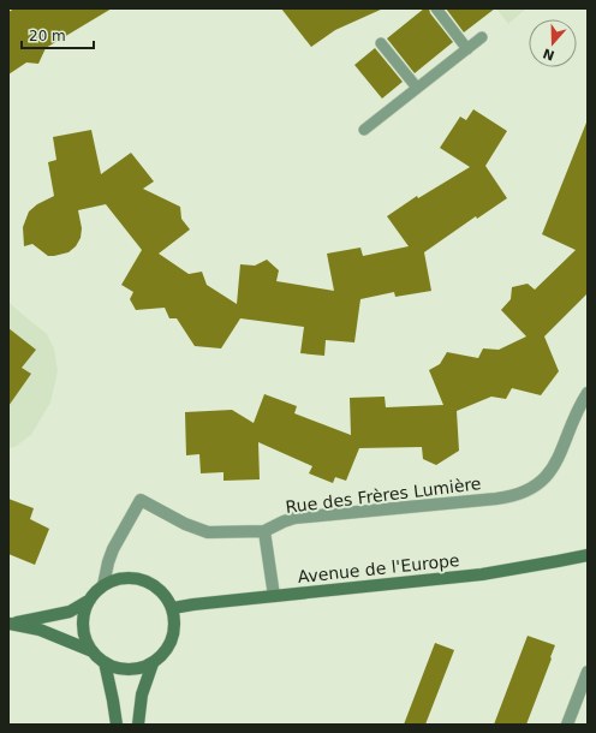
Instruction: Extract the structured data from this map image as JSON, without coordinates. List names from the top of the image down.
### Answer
{
  "streets": {
    "street": ["Rue des Frères Lumière", "Avenue de l'Europe"]
  },
  "crossings": [
    ["Rue des Frères Lumière", "Avenue de l'Europe"]
  ],
  "scale_bar": "20 m",
  "north": "bottom"
}
